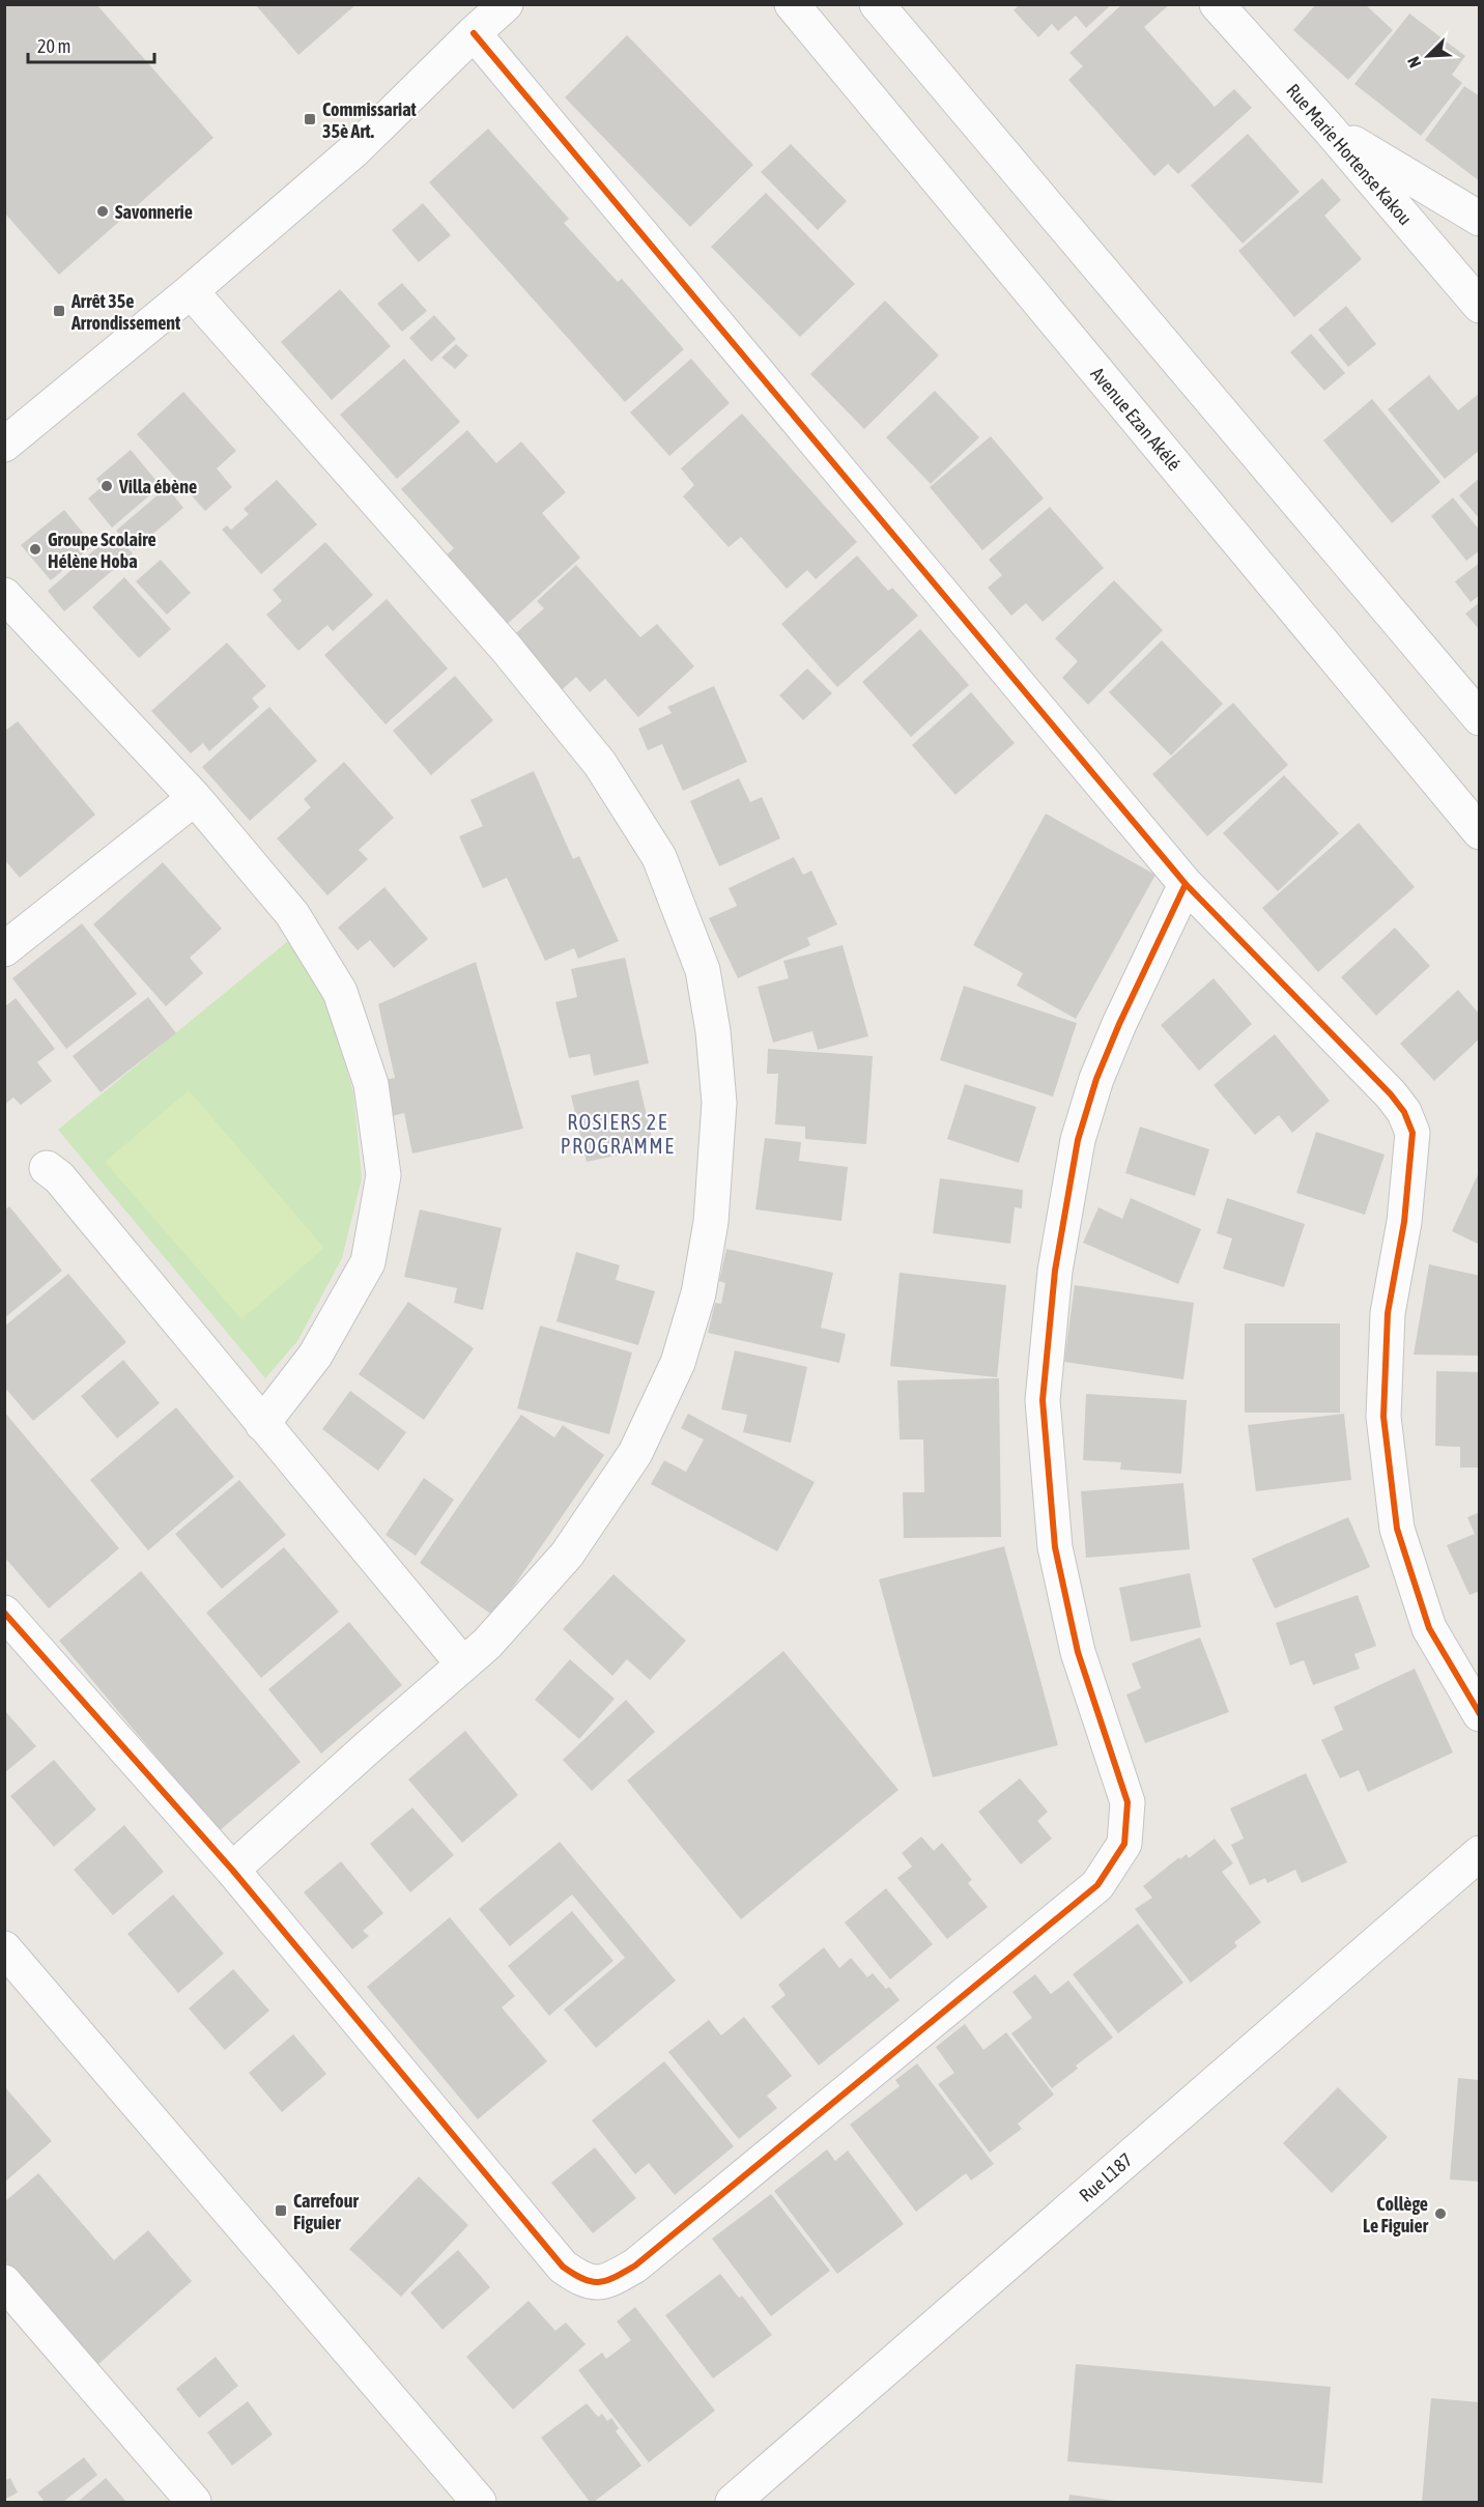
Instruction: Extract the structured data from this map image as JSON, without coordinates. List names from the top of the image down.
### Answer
{
  "streets": {
    "street": ["Rue Marie Hortense Kakou", "Avenue Ezan Akélé", "Rue L187"]
  },
  "districts": ["ROSIERS 2E PROGRAMME"],
  "places": {
    "transit": ["Commissariat 35è Art.", "Arrêt 35e Arrondissement", "Carrefour Figuier"],
    "other": [
      "Savonnerie",
      "Villa ébène",
      "Groupe Scolaire Hélène Hoba",
      "Collège Le Figuier"
    ]
  },
  "scale_bar": "20 m",
  "north": "bottom left"
}
